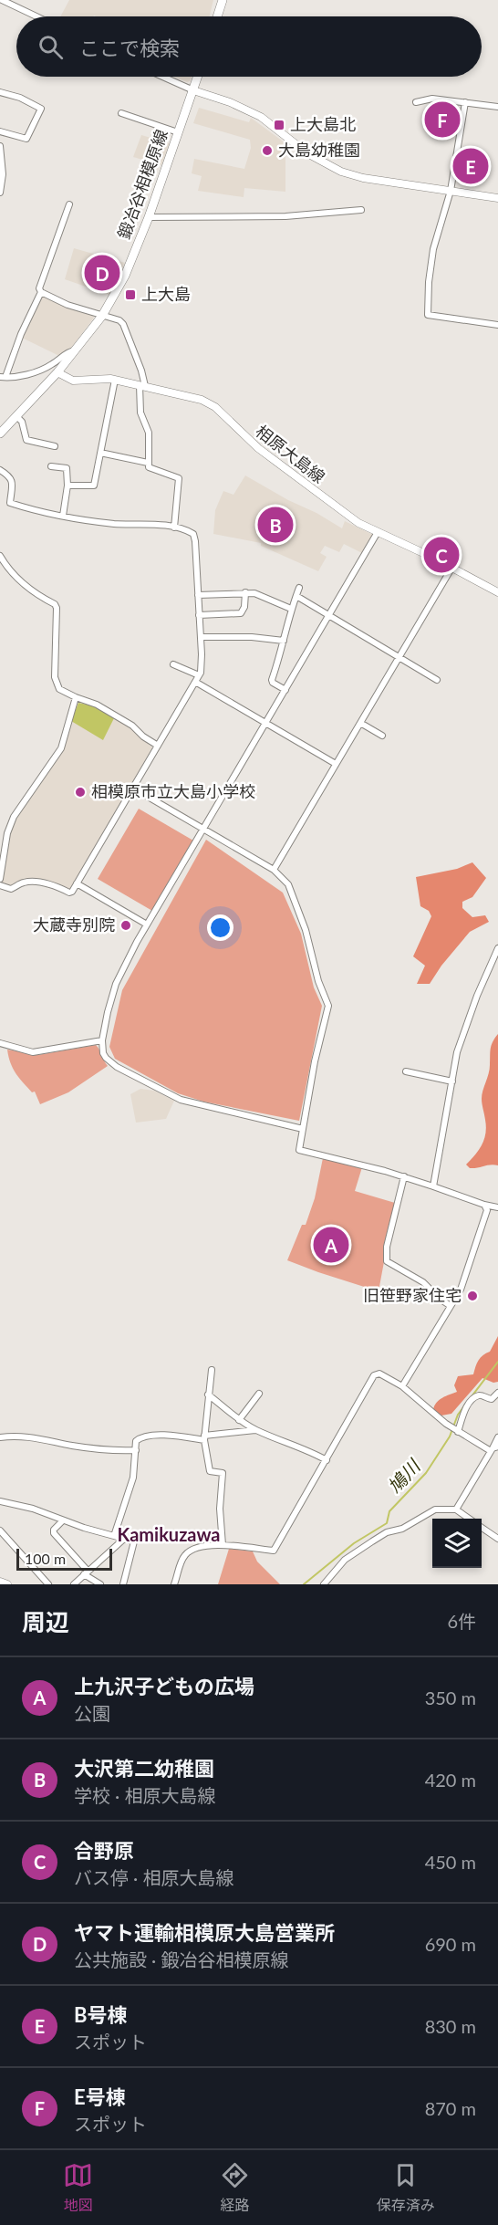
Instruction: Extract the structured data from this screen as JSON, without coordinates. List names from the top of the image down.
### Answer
{
  "streets": {
    "main road": ["鍛冶谷相模原線"],
    "street": ["相原大島線"]
  },
  "crossings": [
    ["鍛冶谷相模原線", "相原大島線"]
  ],
  "districts": ["Kamikuzawa"],
  "water": ["鳩川"],
  "places": {
    "transit": ["上大島北", "上大島"],
    "other": [
      "大島幼稚園",
      "相模原市立大島小学校",
      "大蔵寺別院",
      "旧笹野家住宅"
    ]
  },
  "scale_bar": "100 m",
  "page": {
    "search": "ここで検索",
    "pins": [
      "F",
      "E",
      "D",
      "B",
      "C",
      "A"
    ],
    "scale": "100 m",
    "heading": ["周辺", "6件"],
    "list": [
      {
        "mark": "A",
        "name": "上九沢子どもの広場",
        "note": "公園",
        "value": "350 m"
      },
      {
        "mark": "B",
        "name": "大沢第二幼稚園",
        "note": "学校 · 相原大島線",
        "value": "420 m"
      },
      {
        "mark": "C",
        "name": "合野原",
        "note": "バス停 · 相原大島線",
        "value": "450 m"
      },
      {
        "mark": "D",
        "name": "ヤマト運輸相模原大島営業所",
        "note": "公共施設 · 鍛冶谷相模原線",
        "value": "690 m"
      },
      {
        "mark": "E",
        "name": "B号棟",
        "note": "スポット",
        "value": "830 m"
      },
      {
        "mark": "F",
        "name": "E号棟",
        "note": "スポット",
        "value": "870 m"
      }
    ],
    "nav": ["地図", "経路", "保存済み"]
  }
}
